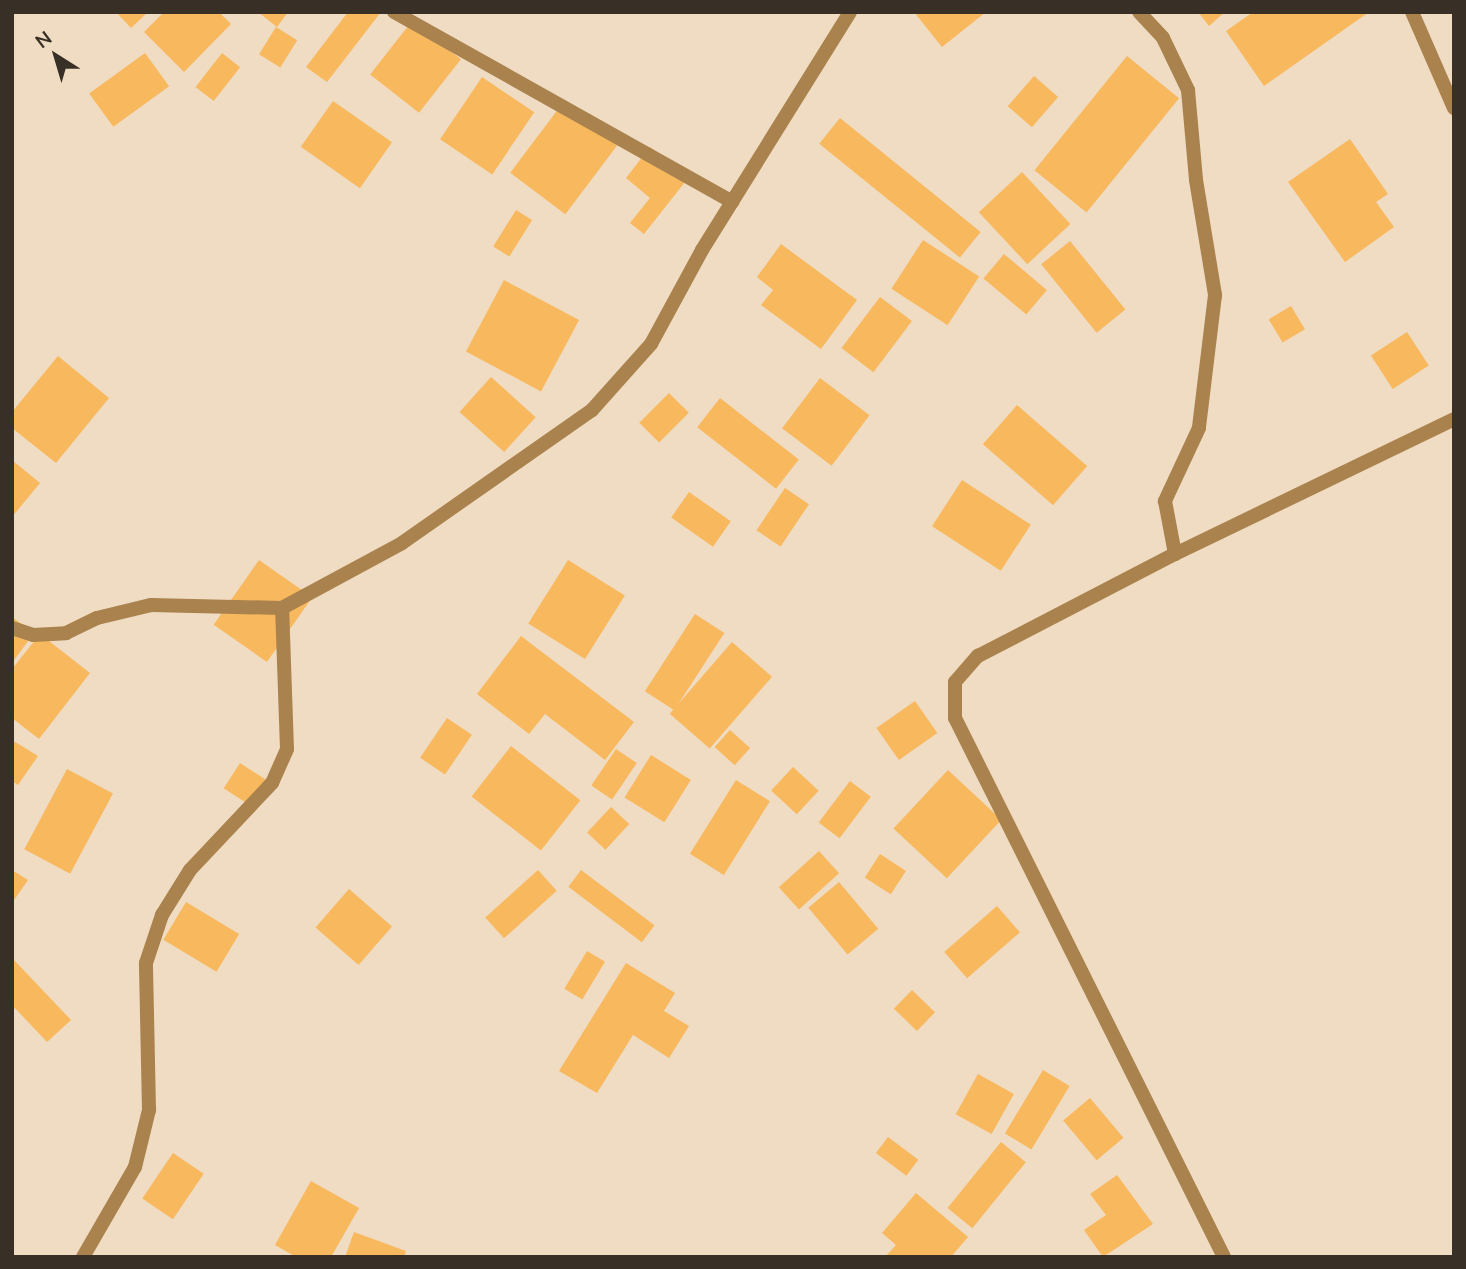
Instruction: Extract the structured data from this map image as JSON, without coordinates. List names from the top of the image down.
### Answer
{
  "north": "top left"
}
